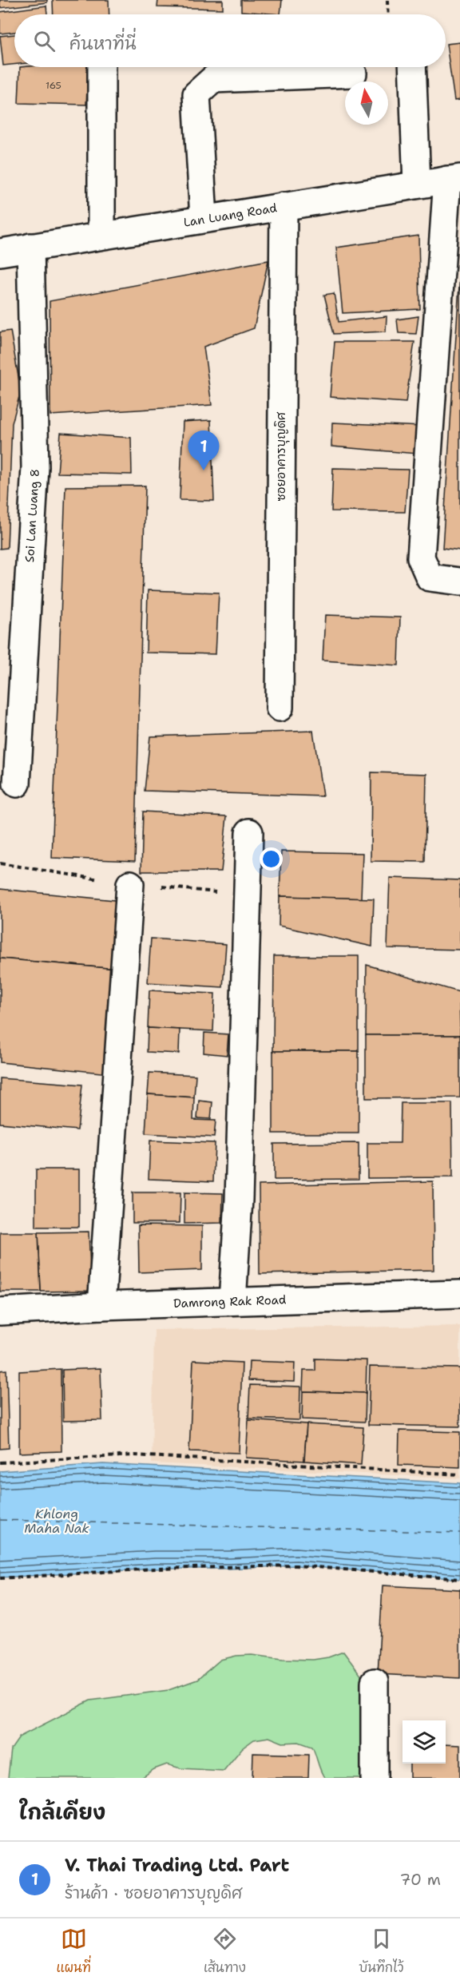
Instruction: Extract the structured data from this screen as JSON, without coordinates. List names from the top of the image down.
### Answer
{
  "streets": {
    "street": [
      "Lan Luang Road",
      "ซอยอาคารบุญดิศ",
      "Soi Lan Luang 8",
      "Damrong Rak Road"
    ]
  },
  "crossings": [
    ["Lan Luang Road", "ซอยอาคารบุญดิศ"],
    ["Lan Luang Road", "Soi Lan Luang 8"]
  ],
  "water": ["Khlong Maha Nak"],
  "house_numbers": ["165"],
  "north": "top",
  "page": {
    "search": "ค้นหาที่นี่",
    "pins": "1",
    "heading": "ใกล้เคียง",
    "list": [
      {
        "mark": "1",
        "name": "V. Thai Trading Ltd. Part",
        "note": "ร้านค้า · ซอยอาคารบุญดิศ",
        "value": "70 m"
      }
    ],
    "nav": ["แผนที่", "เส้นทาง", "บันทึกไว้"]
  }
}
